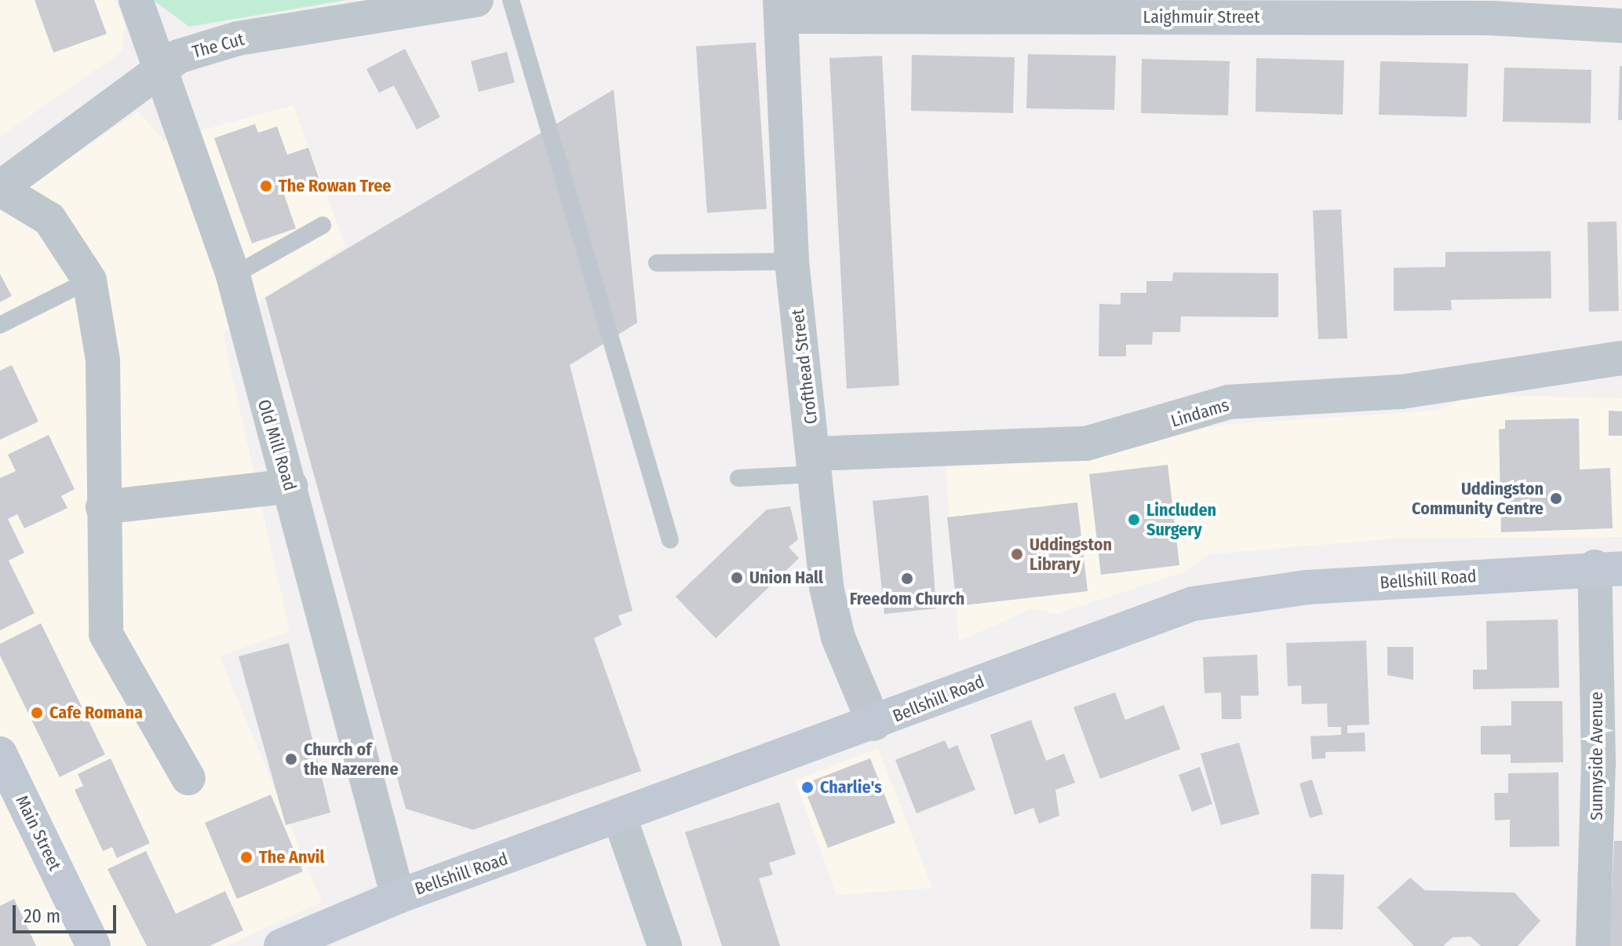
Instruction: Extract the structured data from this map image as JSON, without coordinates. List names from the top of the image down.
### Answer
{
  "streets": {
    "main road": ["Bellshill Road", "Main Street"],
    "street": [
      "Laighmuir Street",
      "The Cut",
      "Crofthead Street",
      "Lindams",
      "Old Mill Road",
      "Sunnyside Avenue"
    ]
  },
  "crossings": [
    ["Laighmuir Street", "Crofthead Street"],
    ["The Cut", "Old Mill Road"],
    ["Crofthead Street", "Lindams"],
    ["Crofthead Street", "Bellshill Road"],
    ["Old Mill Road", "Bellshill Road"],
    ["Bellshill Road", "Sunnyside Avenue"]
  ],
  "places": [
    "The Rowan Tree",
    "Uddingston Community Centre",
    "Lincluden Surgery",
    "Uddingston Library",
    "Union Hall",
    "Freedom Church",
    "Cafe Romana",
    "Church of the Nazerene",
    "Charlie's",
    "The Anvil"
  ],
  "scale_bar": "20 m"
}
